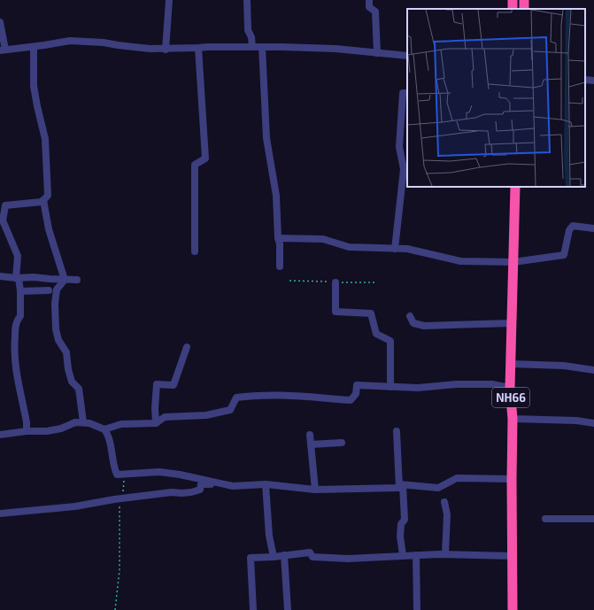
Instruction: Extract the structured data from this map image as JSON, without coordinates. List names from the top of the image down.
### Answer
{
  "streets": {
    "highway": ["NH66"]
  }
}
